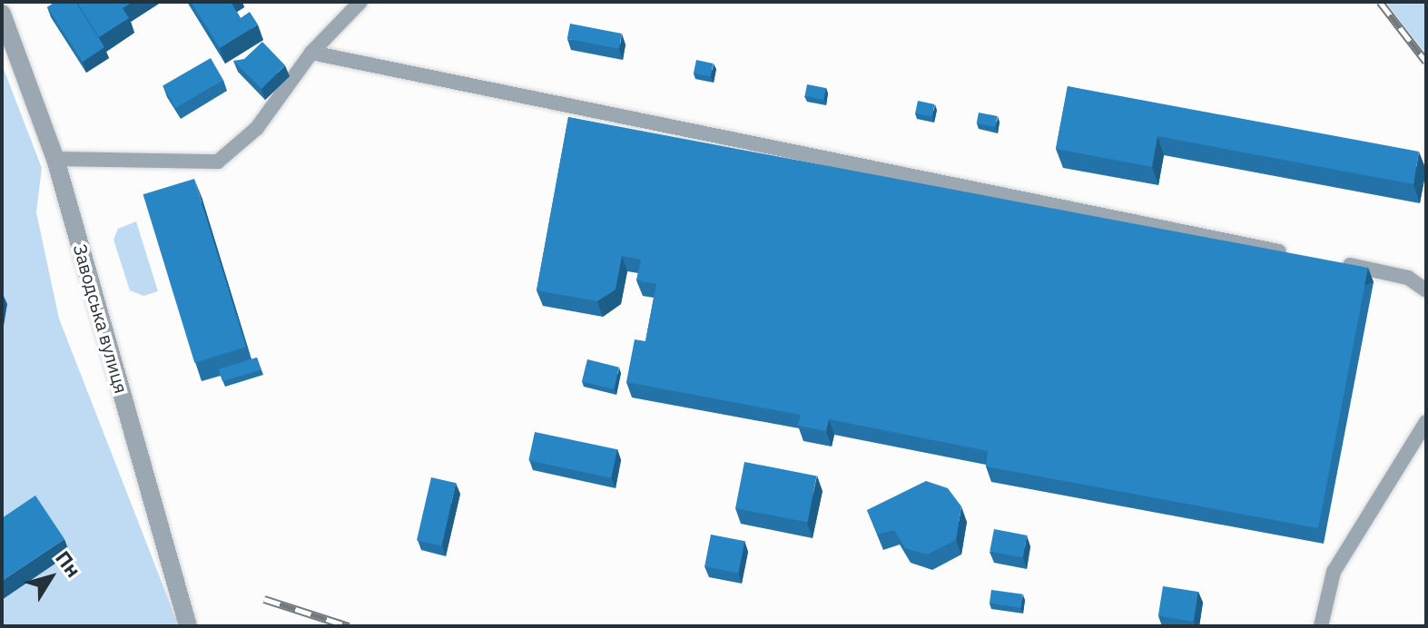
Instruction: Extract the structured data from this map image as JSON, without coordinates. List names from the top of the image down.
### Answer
{
  "streets": {
    "street": ["Заводська вулиця"]
  },
  "north": "top right"
}
